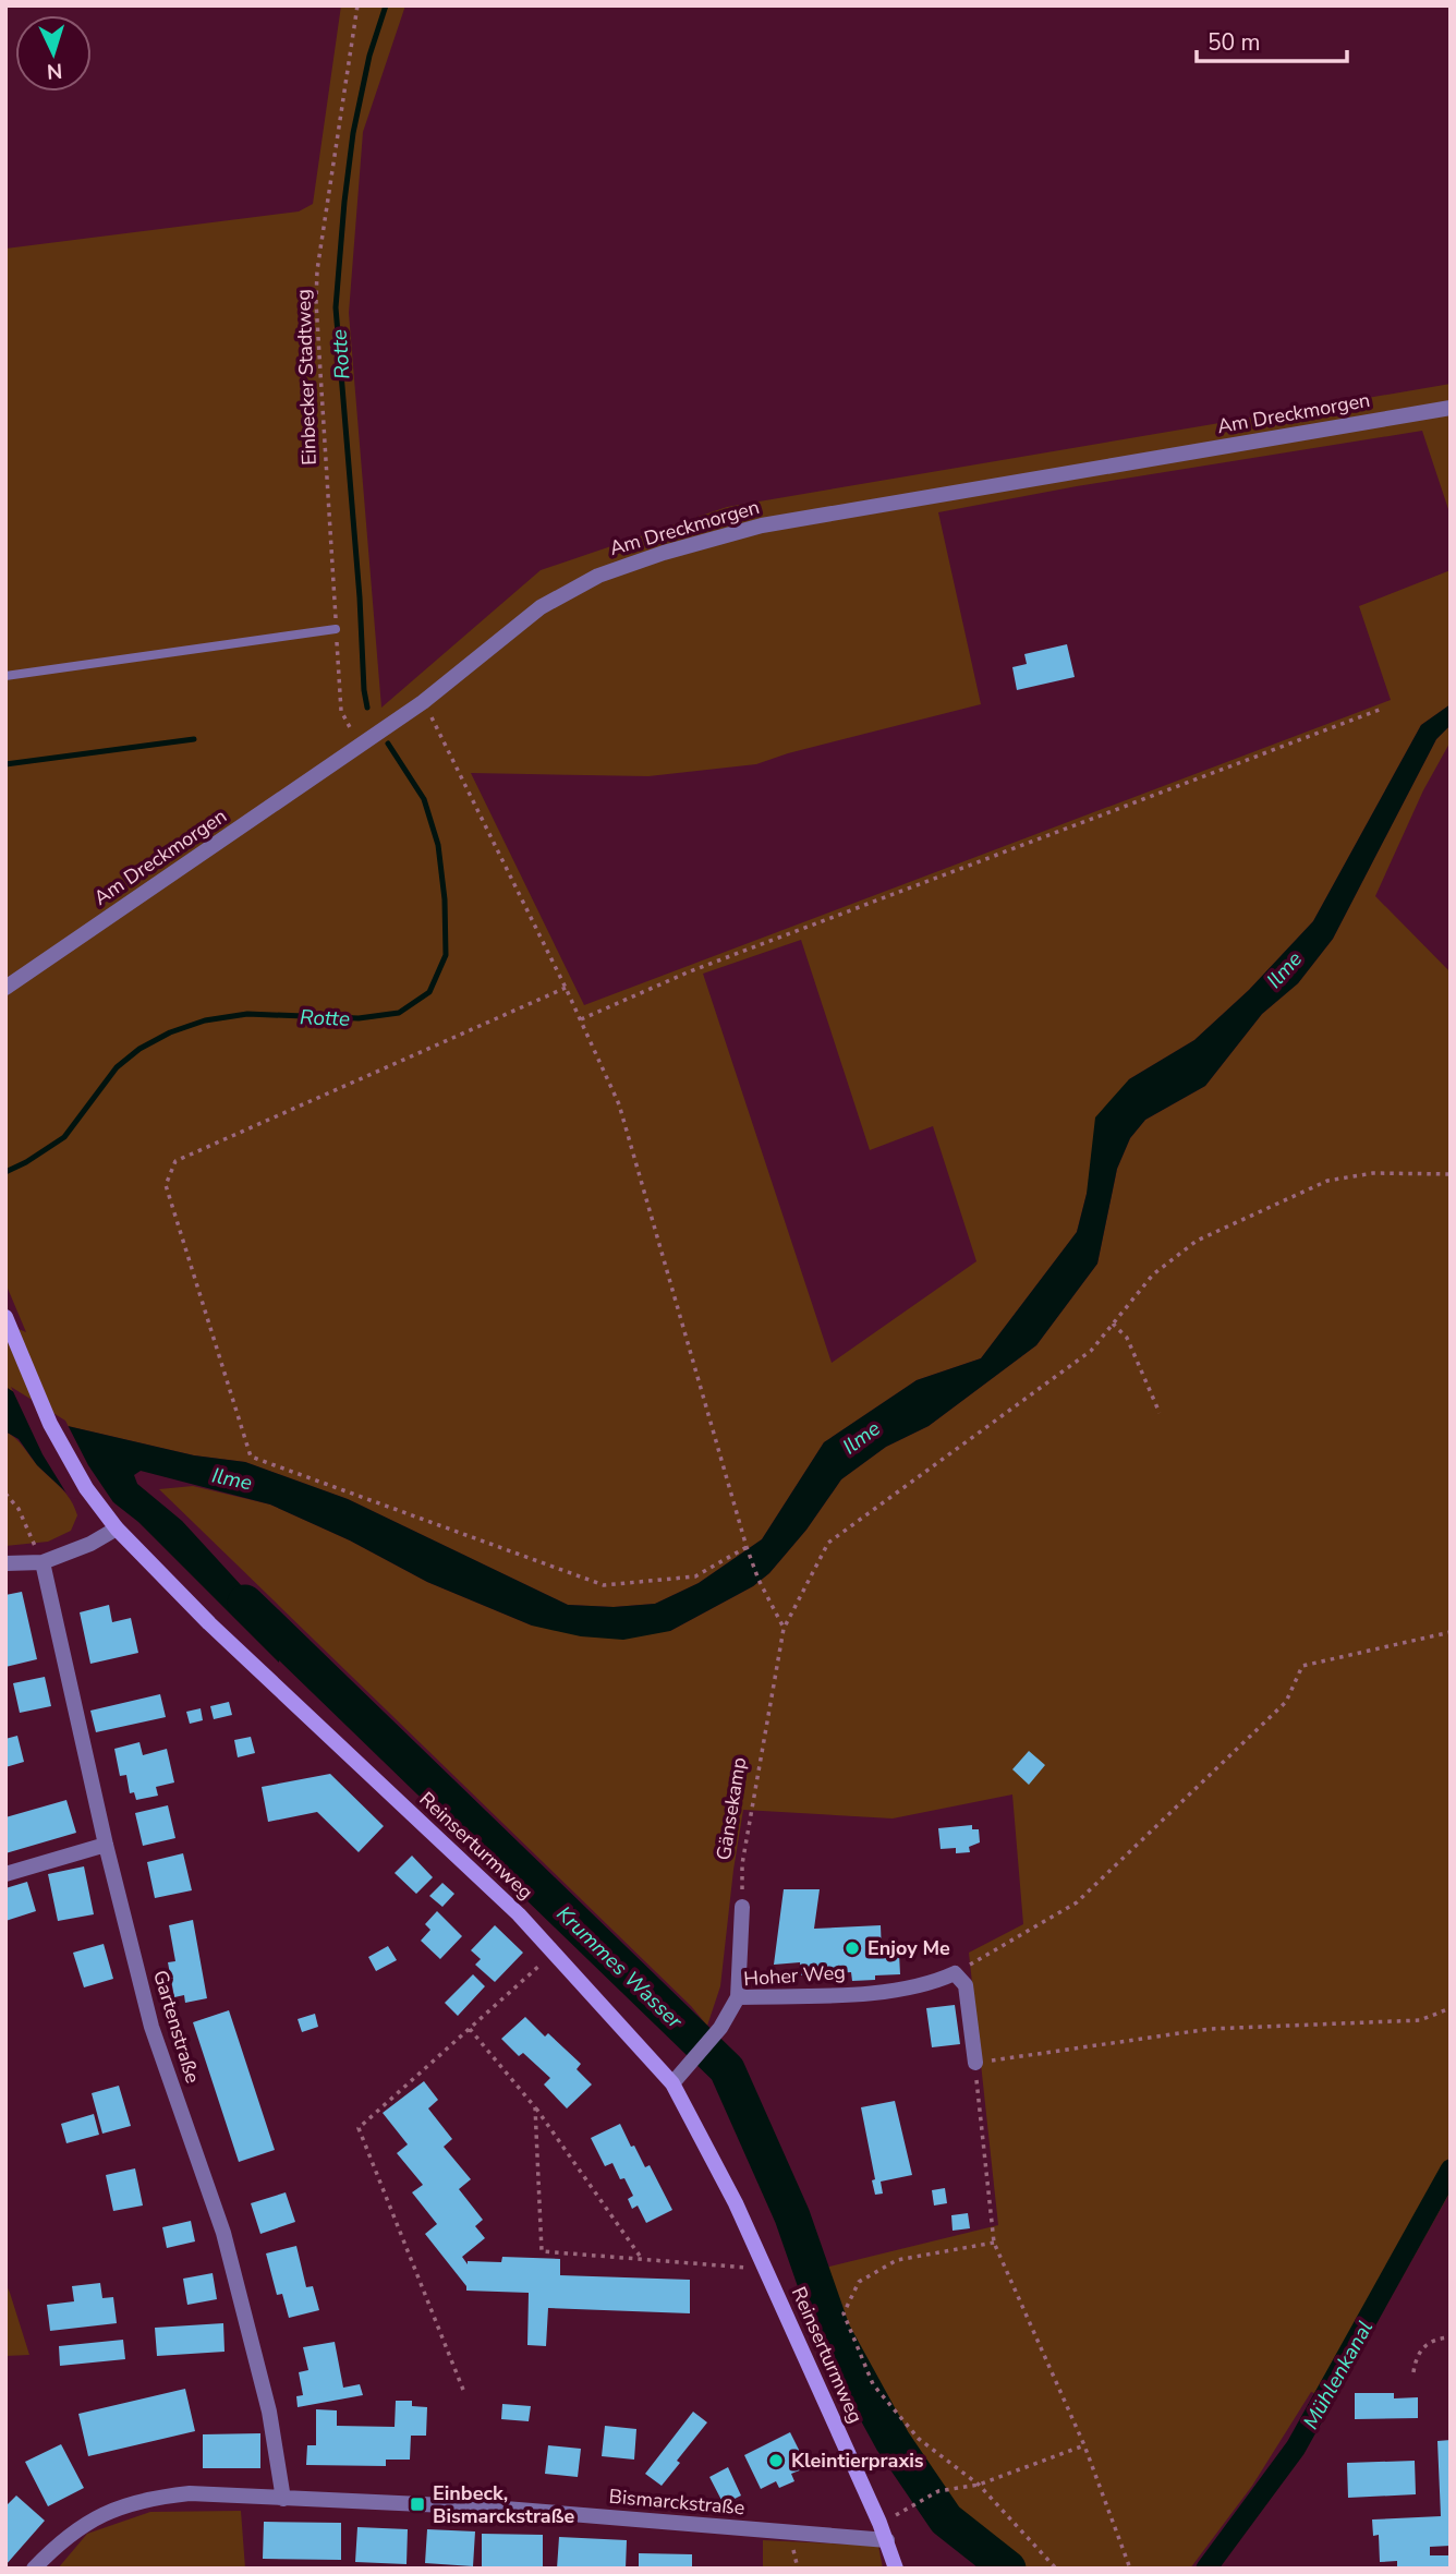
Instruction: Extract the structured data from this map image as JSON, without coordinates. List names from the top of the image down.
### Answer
{
  "streets": {
    "main road": ["Reinserturmweg"],
    "street": [
      "Am Dreckmorgen",
      "Hoher Weg",
      "Gartenstraße",
      "Bismarckstraße"
    ],
    "path": ["Einbecker Stadtweg", "Gänsekamp"]
  },
  "crossings": [
    ["Einbecker Stadtweg", "Am Dreckmorgen"],
    ["Reinserturmweg", "Hoher Weg"],
    ["Reinserturmweg", "Bismarckstraße"],
    ["Gartenstraße", "Bismarckstraße"]
  ],
  "water": [
    "Rotte",
    "Ilme",
    "Krummes Wasser",
    "Mühlenkanal"
  ],
  "places": {
    "other": ["Enjoy Me", "Kleintierpraxis"],
    "transit": ["Einbeck, Bismarckstraße"]
  },
  "scale_bar": "50 m",
  "north": "bottom"
}
